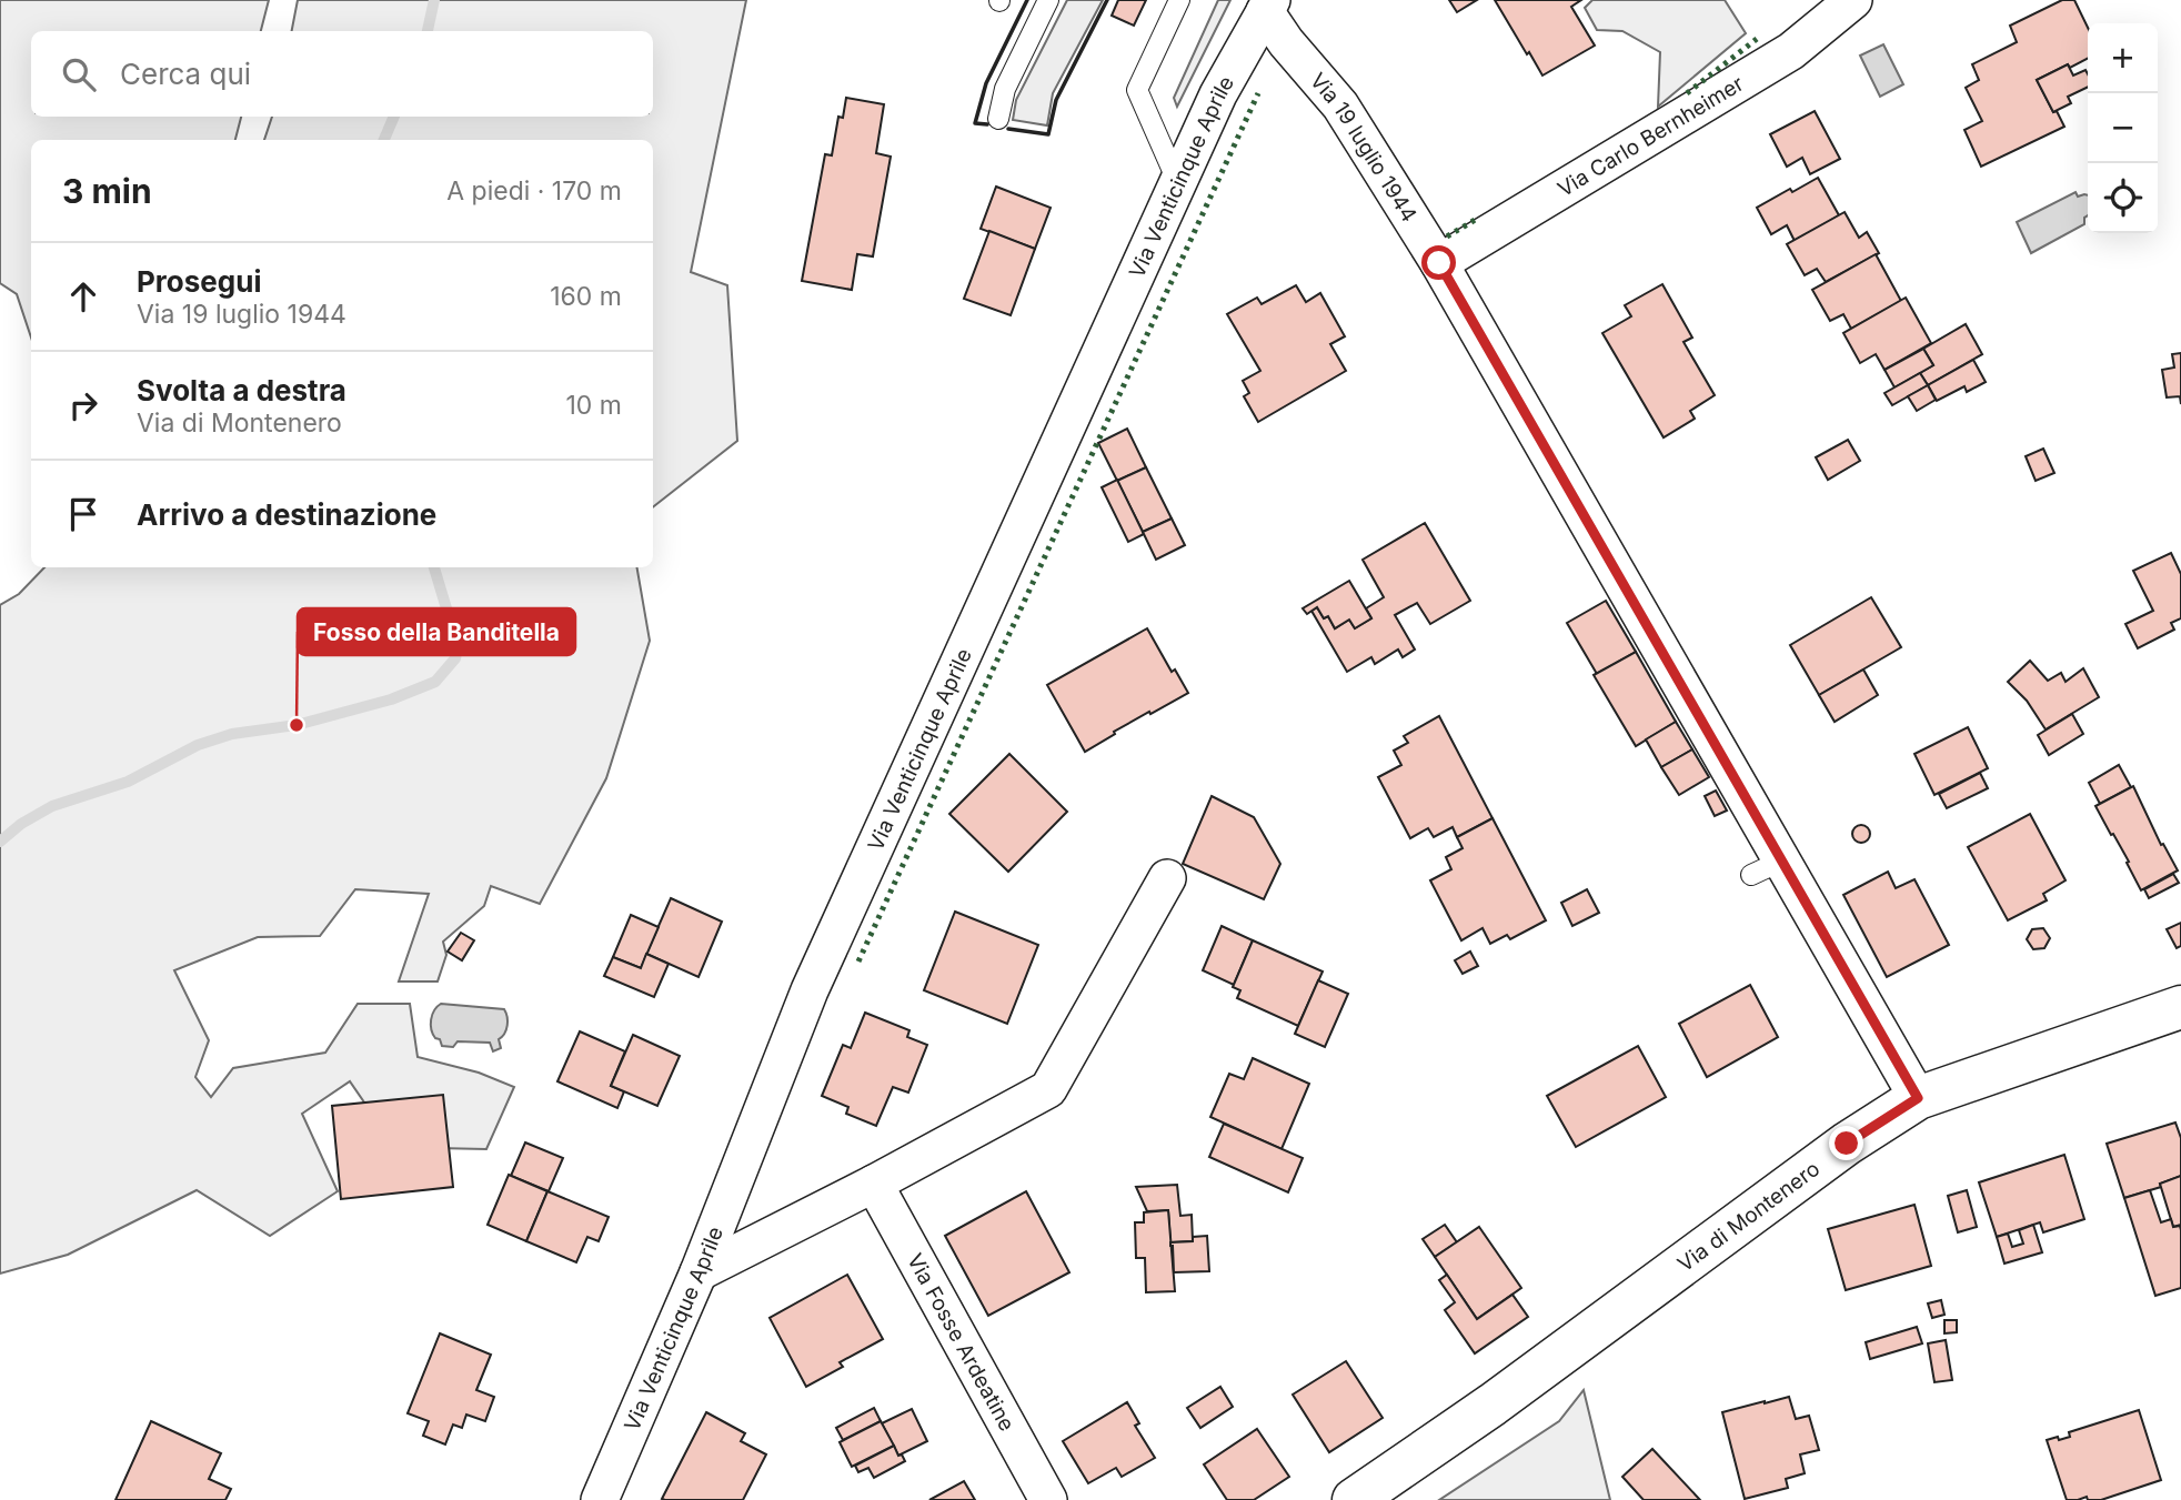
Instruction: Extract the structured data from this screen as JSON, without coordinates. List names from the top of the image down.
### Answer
{
  "streets": {
    "street": [
      "Via Carlo Bernheimer",
      "Via 19 luglio 1944",
      "Via Venticinque Aprile",
      "Via di Montenero",
      "Via Fosse Ardeatine"
    ]
  },
  "crossings": [
    ["Via Carlo Bernheimer", "Via 19 luglio 1944"],
    ["Via 19 luglio 1944", "Via Venticinque Aprile"],
    ["Via 19 luglio 1944", "Via di Montenero"]
  ],
  "places": ["Fosso della Banditella"],
  "page": {
    "map_buttons": ["+", "−"],
    "search": "Cerca qui",
    "heading": ["3 min", "A piedi · 170 m"],
    "list": [
      ["Prosegui", "Via 19 luglio 1944", "160 m"],
      ["Svolta a destra", "Via di Montenero", "10 m"],
      "Arrivo a destinazione"
    ]
  }
}
